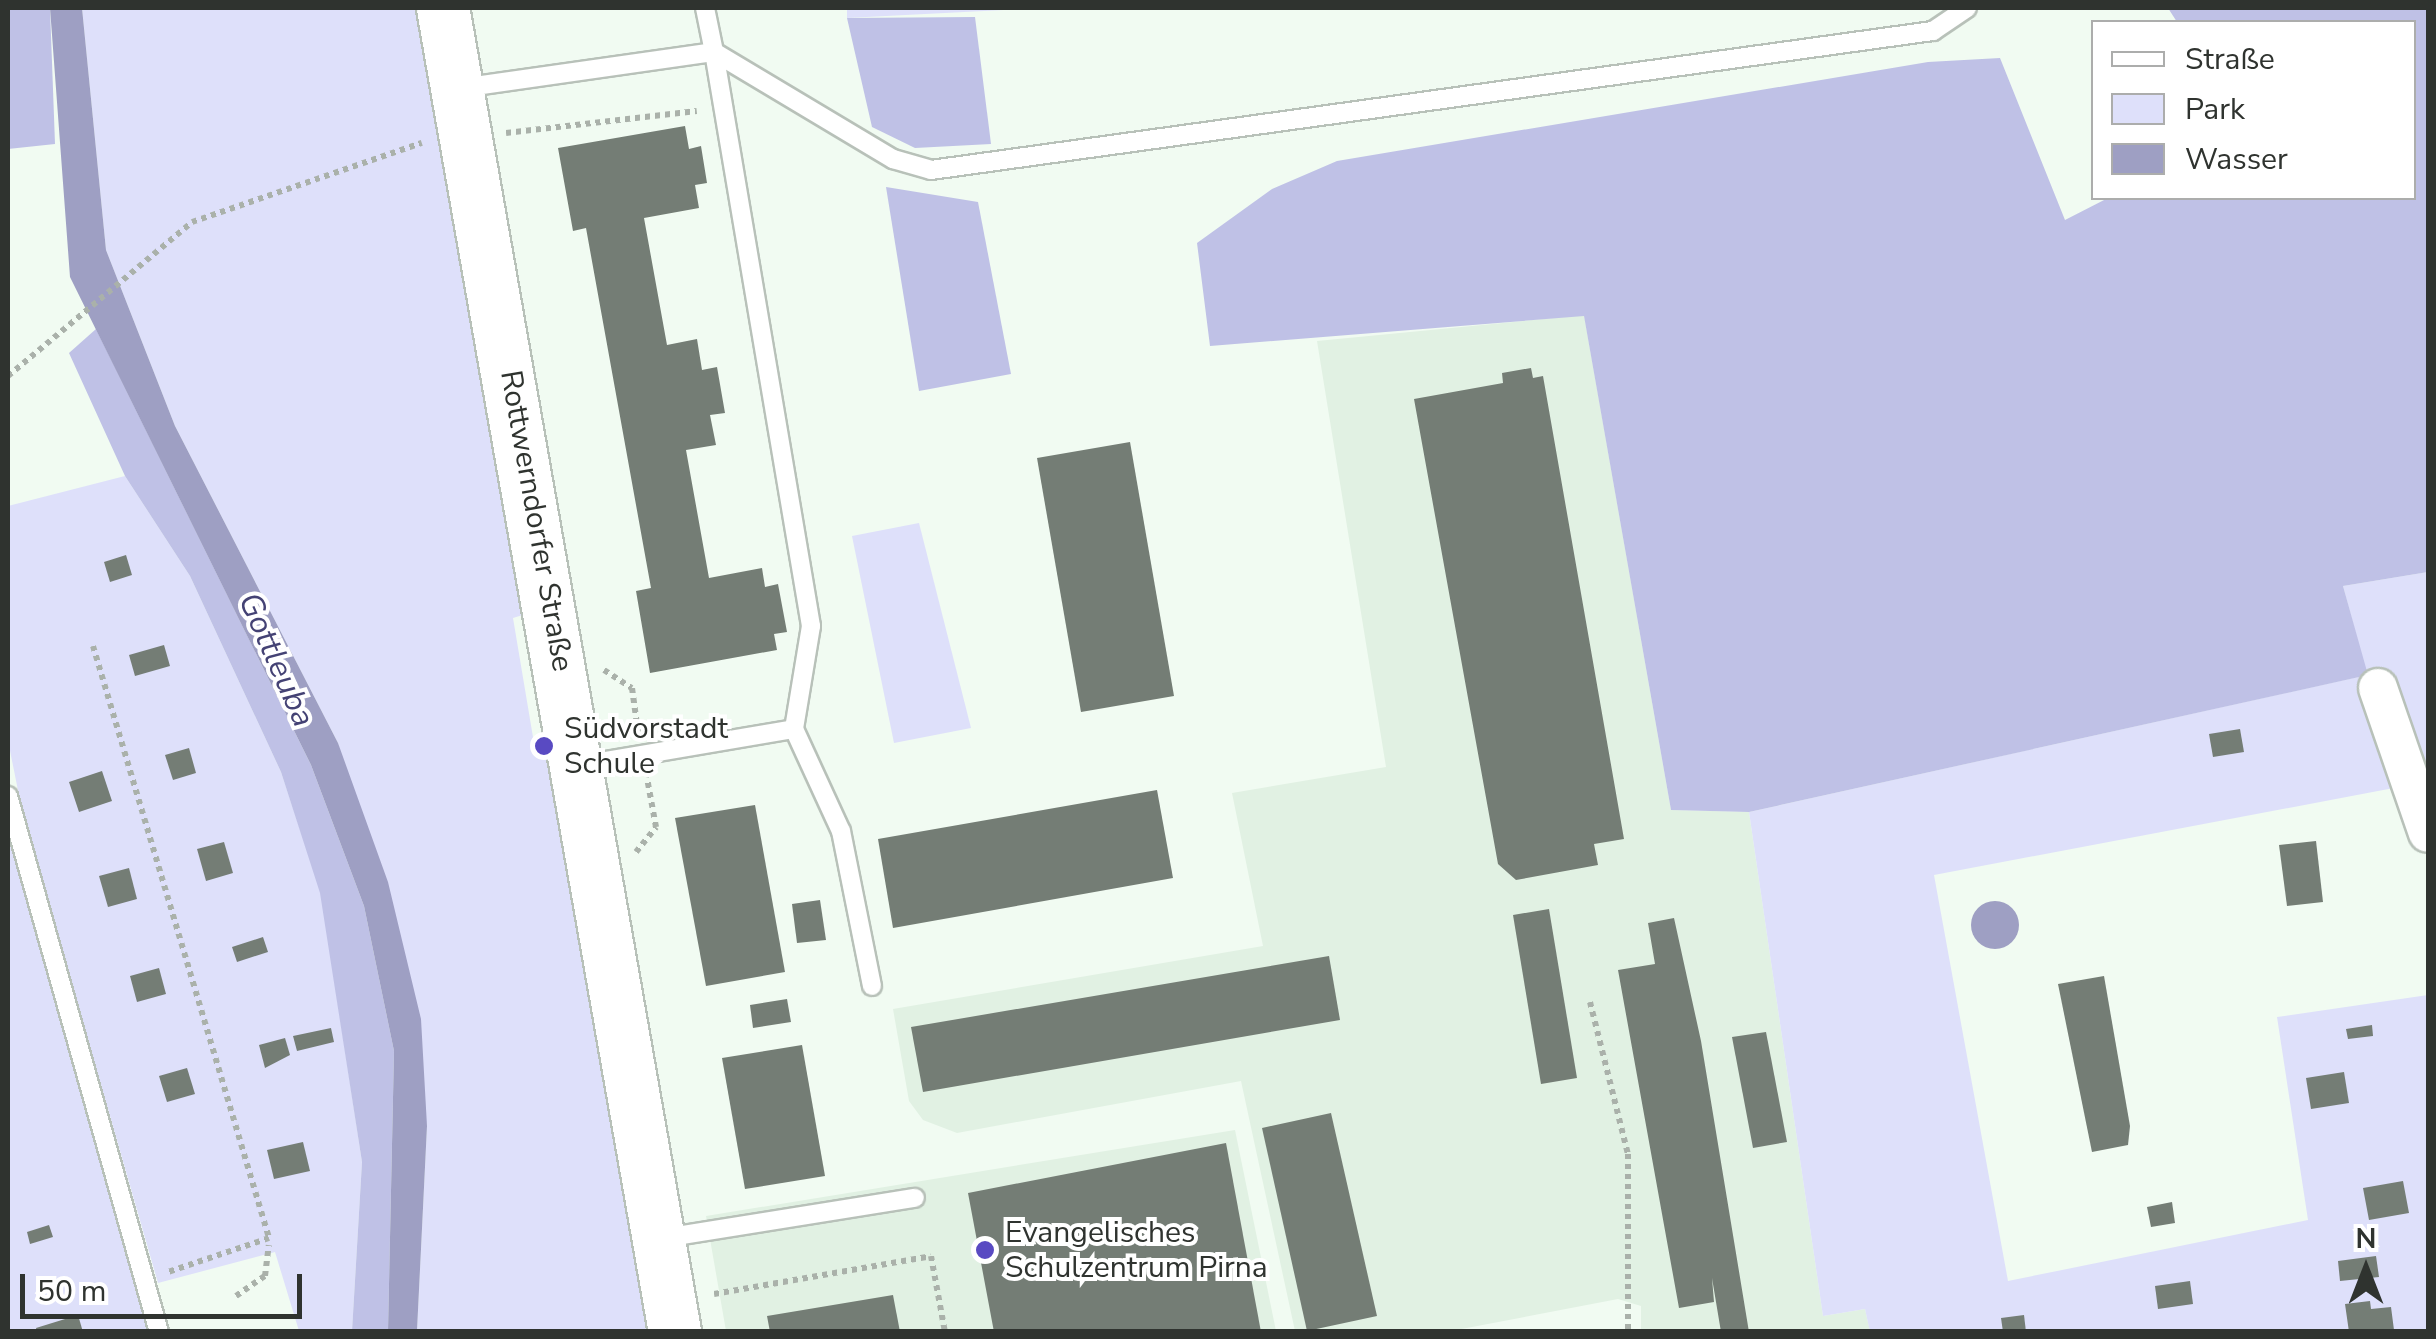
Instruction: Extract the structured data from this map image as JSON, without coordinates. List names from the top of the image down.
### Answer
{
  "streets": {
    "main road": ["Rottwerndorfer Straße"]
  },
  "water": ["Gottleuba"],
  "places": ["Südvorstadt Schule", "Evangelisches Schulzentrum Pirna"],
  "legend": ["Straße", "Park", "Wasser"],
  "scale_bar": "50 m",
  "north": "top"
}
